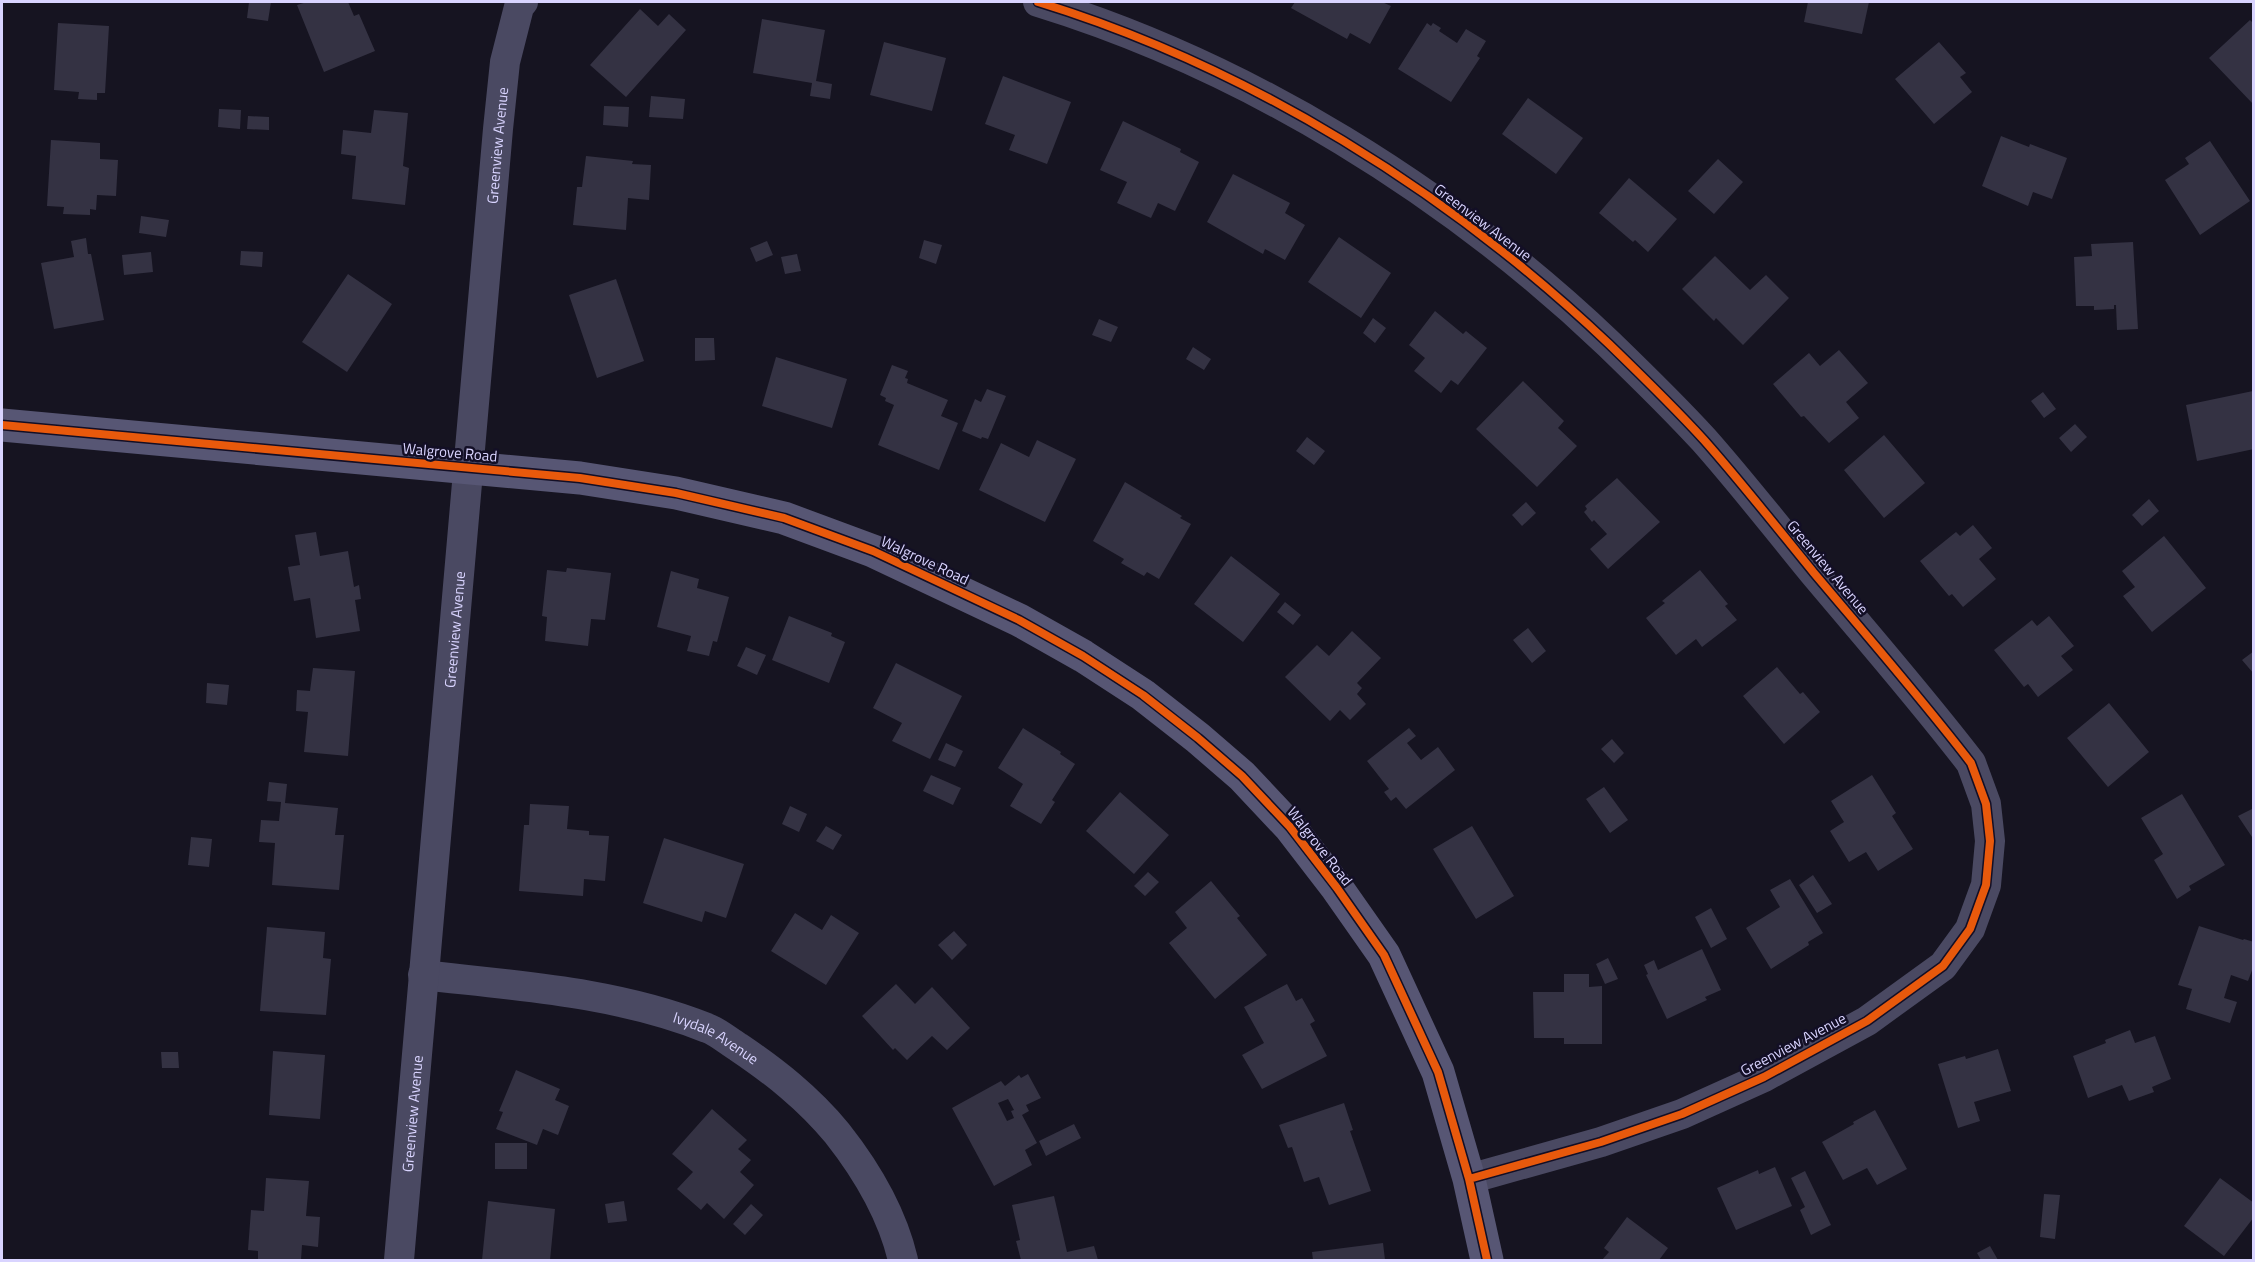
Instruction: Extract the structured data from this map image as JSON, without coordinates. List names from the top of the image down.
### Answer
{
  "streets": {
    "street": ["Greenview Avenue", "Walgrove Road", "Ivydale Avenue"]
  },
  "crossings": [
    ["Greenview Avenue", "Walgrove Road"],
    ["Greenview Avenue", "Ivydale Avenue"]
  ]
}
